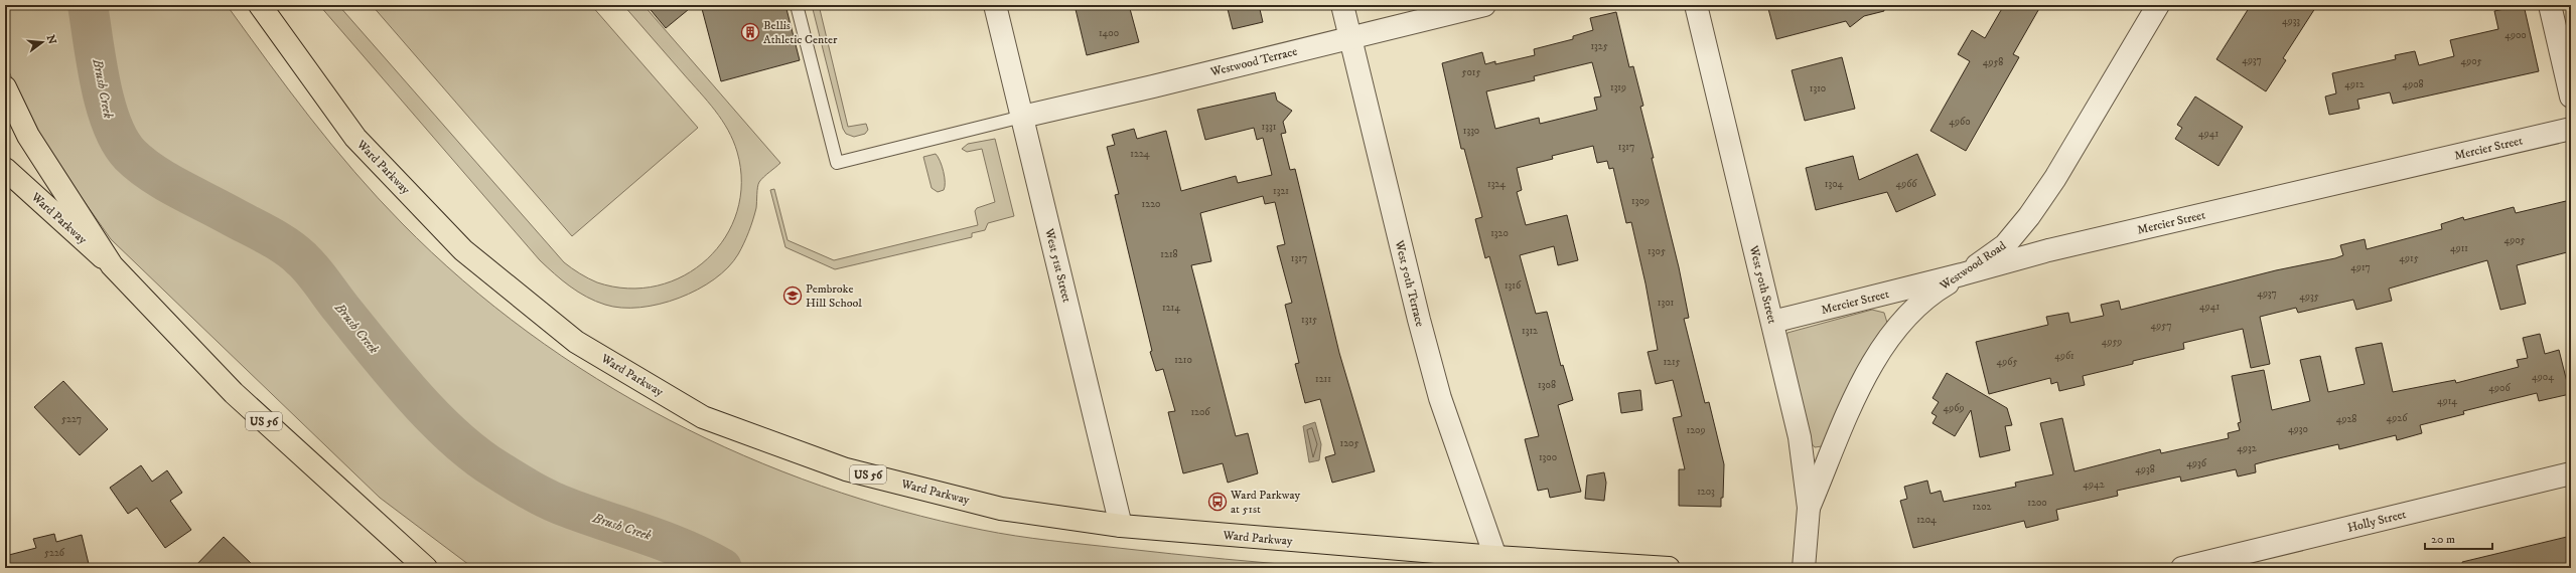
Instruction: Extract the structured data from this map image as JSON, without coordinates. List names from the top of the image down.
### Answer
{
  "streets": {
    "main road": ["Ward Parkway", "US 56"],
    "street": [
      "Westwood Terrace",
      "Mercier Street",
      "West 51st Street",
      "Westwood Road",
      "West 50th Terrace",
      "West 50th Street",
      "Holly Street"
    ]
  },
  "crossings": [
    ["Westwood Terrace", "West 51st Street"],
    ["Westwood Terrace", "West 50th Terrace"],
    ["Mercier Street", "Westwood Road"],
    ["Mercier Street", "West 50th Street"],
    ["Ward Parkway", "West 51st Street"],
    ["Ward Parkway", "West 50th Terrace"],
    ["Ward Parkway", "US 56"],
    ["Westwood Road", "West 50th Street"]
  ],
  "water": ["Brush Creek"],
  "places": {
    "building": ["Bellis Athletic Center"],
    "school or university": ["Pembroke Hill School"],
    "bus stop": ["Ward Parkway at 51st"]
  },
  "house_numbers": [
    "4933",
    "1400",
    "4900",
    "1325",
    "4937",
    "4905",
    "4958",
    "5015",
    "4912",
    "4908",
    "1319",
    "1310",
    "4960",
    "1331",
    "1330",
    "4941",
    "1317",
    "1224",
    "1324",
    "1304",
    "4966",
    "1321",
    "1309",
    "1220",
    "1320",
    "4905",
    "4911",
    "1305",
    "1218",
    "1317",
    "4915",
    "4917",
    "1316",
    "4937",
    "4935",
    "1301",
    "4941",
    "1214",
    "1315",
    "4957",
    "1312",
    "4959",
    "4961",
    "1210",
    "1215",
    "4965",
    "4904",
    "1211",
    "1308",
    "4906",
    "4914",
    "4969",
    "1206",
    "4926",
    "5227",
    "4928",
    "4930",
    "1209",
    "1205",
    "4932",
    "1300",
    "4936",
    "4938",
    "4942",
    "1203",
    "1200",
    "1202",
    "1204",
    "5226"
  ],
  "scale_bar": "20 m",
  "north": "right"
}
